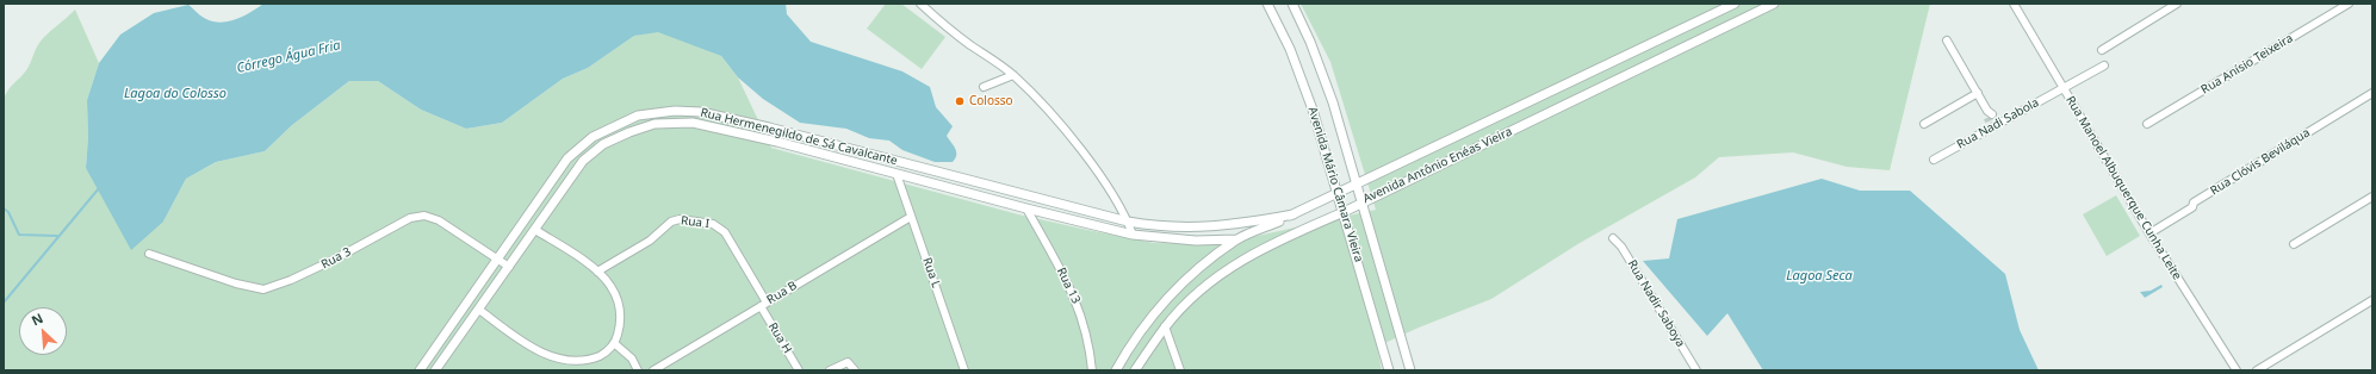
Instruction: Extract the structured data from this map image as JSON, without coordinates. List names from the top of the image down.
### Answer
{
  "streets": {
    "street": [
      "Rua Anísio Teixeira",
      "Rua Nadi Sabola",
      "Rua Hermenegildo de Sá Cavalcante",
      "Rua Clóvis Beviláqua",
      "Avenida Antônio Enéas Vieira",
      "Avenida Mário Câmara Vieira",
      "Rua Manoel Albuquerque Cunha Leite",
      "Rua I",
      "Rua 3",
      "Rua L",
      "Rua 13",
      "Rua B",
      "Rua Nadir Saboya",
      "Rua H"
    ]
  },
  "crossings": [
    ["Rua Nadi Sabola", "Rua Manoel Albuquerque Cunha Leite"],
    ["Rua Hermenegildo de Sá Cavalcante", "Avenida Antônio Enéas Vieira"],
    ["Rua Hermenegildo de Sá Cavalcante", "Rua I"],
    ["Rua Hermenegildo de Sá Cavalcante", "Rua 3"],
    ["Rua Hermenegildo de Sá Cavalcante", "Rua L"],
    ["Rua Hermenegildo de Sá Cavalcante", "Rua 13"],
    ["Rua Clóvis Beviláqua", "Rua Manoel Albuquerque Cunha Leite"],
    ["Avenida Antônio Enéas Vieira", "Avenida Mário Câmara Vieira"],
    ["Rua I", "Rua 3"],
    ["Rua I", "Rua B"],
    ["Rua I", "Rua H"],
    ["Rua L", "Rua B"],
    ["Rua B", "Rua H"]
  ],
  "water": ["Córrego Água Fria", "Lagoa do Colosso", "Lagoa Seca"],
  "places": ["Colosso"],
  "north": "top left"
}
